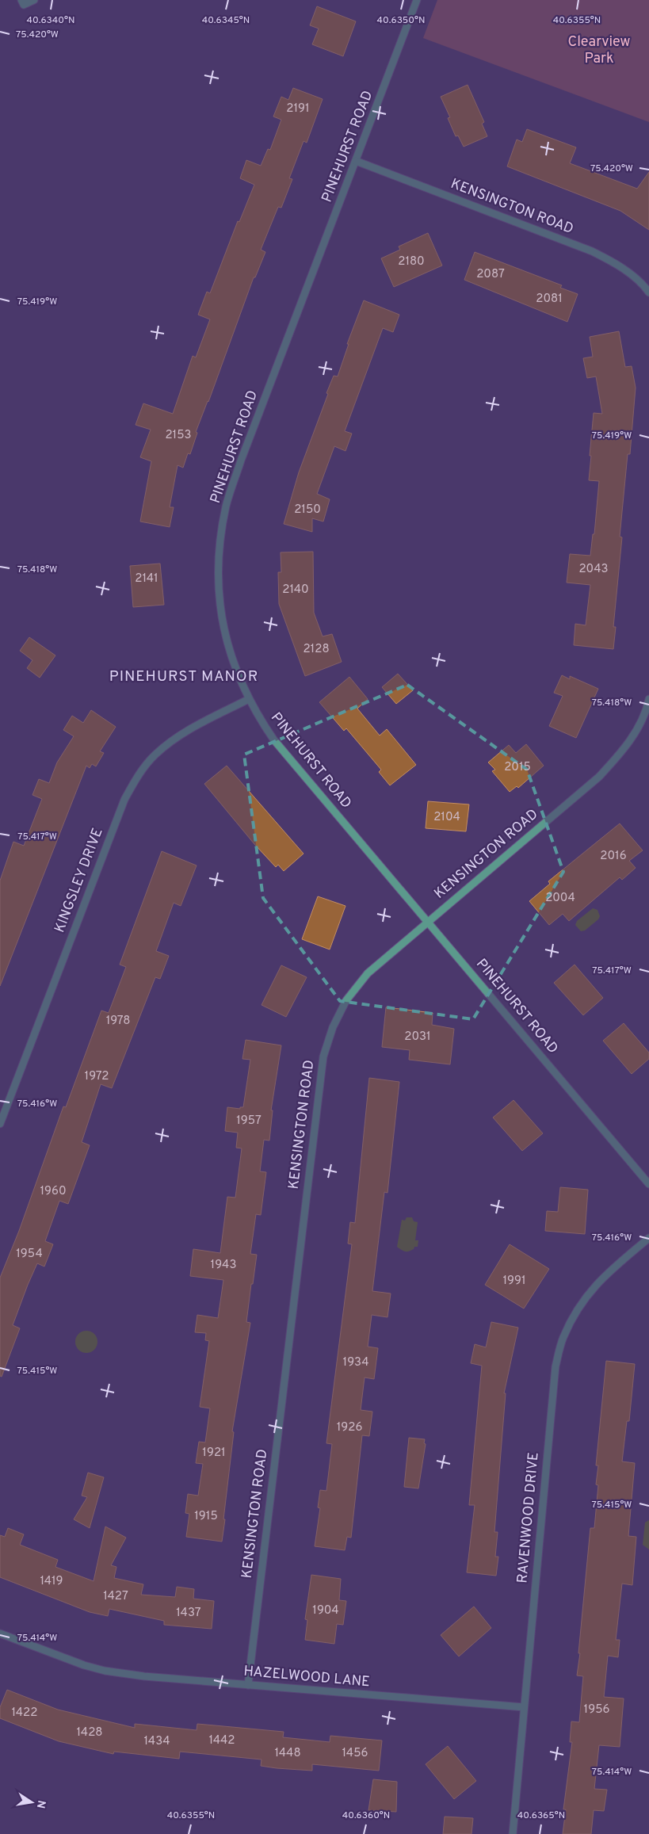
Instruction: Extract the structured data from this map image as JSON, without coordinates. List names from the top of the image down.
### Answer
{
  "streets": {
    "street": [
      "PINEHURST ROAD",
      "KENSINGTON ROAD",
      "KINGSLEY DRIVE",
      "RAVENWOOD DRIVE",
      "HAZELWOOD LANE"
    ]
  },
  "crossings": [
    ["PINEHURST ROAD", "KENSINGTON ROAD"],
    ["PINEHURST ROAD", "KINGSLEY DRIVE"],
    ["KENSINGTON ROAD", "HAZELWOOD LANE"],
    ["RAVENWOOD DRIVE", "HAZELWOOD LANE"]
  ],
  "districts": ["PINEHURST MANOR"],
  "parks": ["Clearview Park"],
  "house_numbers": [
    "2191",
    "2180",
    "2087",
    "2081",
    "2153",
    "2150",
    "2043",
    "2141",
    "2140",
    "2128",
    "2015",
    "2104",
    "2016",
    "2004",
    "1978",
    "2031",
    "1972",
    "1957",
    "1960",
    "1954",
    "1943",
    "1991",
    "1934",
    "1926",
    "1921",
    "1915",
    "1419",
    "1427",
    "1904",
    "1437",
    "1956",
    "1422",
    "1428",
    "1442",
    "1434",
    "1448",
    "1456"
  ],
  "north": "right",
  "coordinates": [
    "40.6340°N",
    "40.6345°N",
    "40.6350°N",
    "40.6355°N",
    "75.420°W",
    "75.419°W",
    "75.418°W",
    "75.417°W",
    "75.416°W",
    "75.415°W",
    "75.414°W",
    "40.6360°N",
    "40.6365°N"
  ]
}
